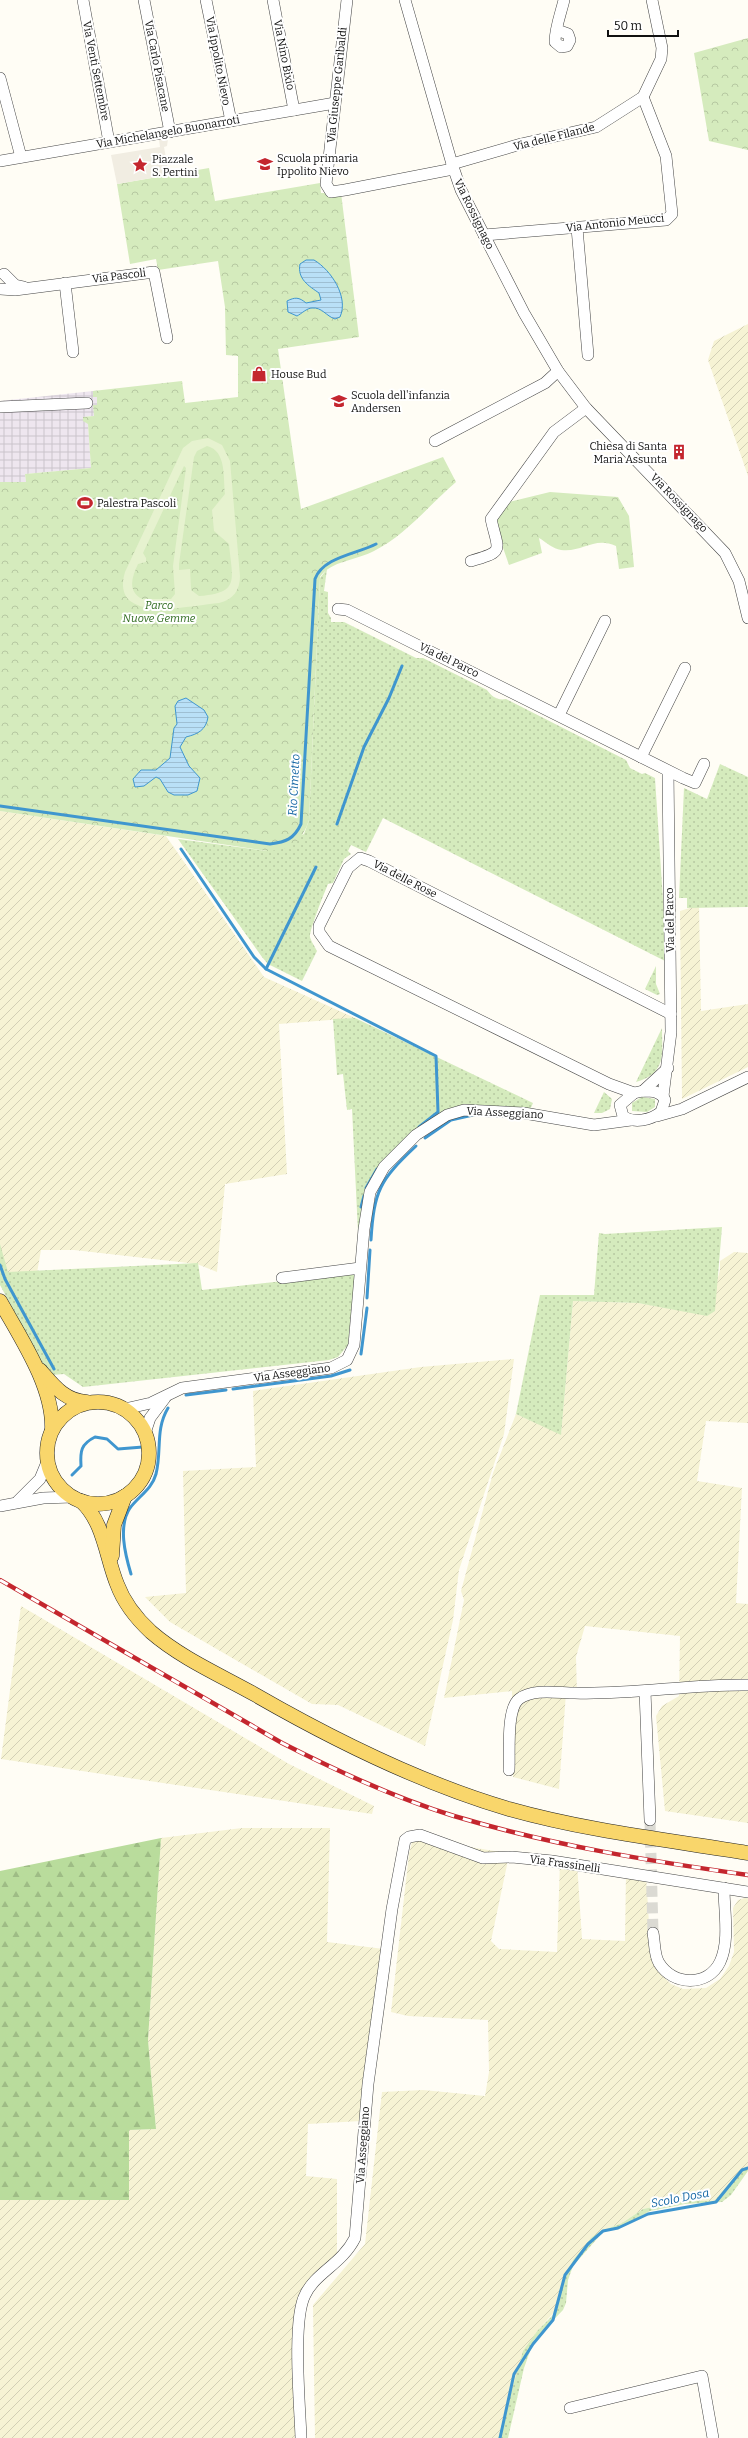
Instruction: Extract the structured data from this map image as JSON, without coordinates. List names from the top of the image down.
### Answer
{
  "streets": {
    "main road": ["Via Asseggiano"],
    "street": [
      "Via Nino Bixio",
      "Via Ippolito Nievo",
      "Via Carlo Pisacane",
      "Via Venti Settembre",
      "Via Giuseppe Garibaldi",
      "Via Michelangelo Buonarroti",
      "Via delle Filande",
      "Via Rossignago",
      "Via Antonio Meucci",
      "Via Pascoli",
      "Via del Parco",
      "Via delle Rose",
      "Via Frassinelli"
    ]
  },
  "crossings": [
    ["Via Nino Bixio", "Via Michelangelo Buonarroti"],
    ["Via Ippolito Nievo", "Via Michelangelo Buonarroti"],
    ["Via Carlo Pisacane", "Via Michelangelo Buonarroti"],
    ["Via Venti Settembre", "Via Michelangelo Buonarroti"],
    ["Via Giuseppe Garibaldi", "Via Michelangelo Buonarroti"],
    ["Via Giuseppe Garibaldi", "Via delle Filande"],
    ["Via delle Filande", "Via Rossignago"],
    ["Via delle Filande", "Via Antonio Meucci"],
    ["Via Rossignago", "Via Antonio Meucci"],
    ["Via del Parco", "Via delle Rose"],
    ["Via del Parco", "Via Asseggiano"],
    ["Via delle Rose", "Via Asseggiano"],
    ["Via Asseggiano", "Via Frassinelli"]
  ],
  "water": ["Rio Cimetto", "Scolo Dosa"],
  "parks": ["Parco Nuove Gemme"],
  "places": {
    "school or university": ["Scuola primaria Ippolito Nievo", "Scuola dell'infanzia Andersen"],
    "place": ["Piazzale S. Pertini"],
    "shop": ["House Bud"],
    "building": ["Chiesa di Santa Maria Assunta"],
    "sports": ["Palestra Pascoli"]
  },
  "scale_bar": "50 m"
}
